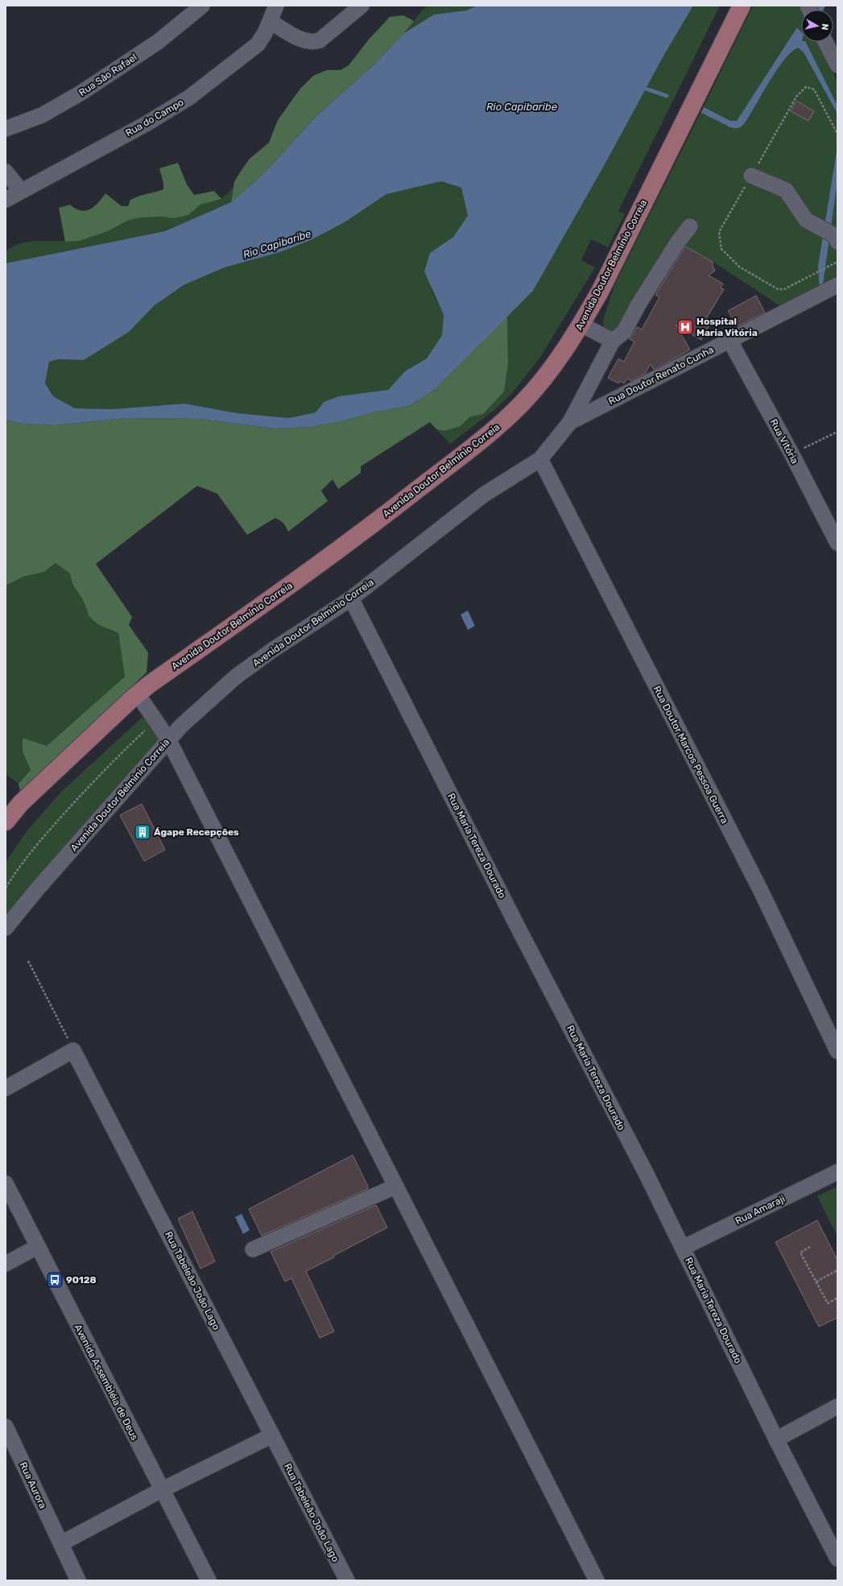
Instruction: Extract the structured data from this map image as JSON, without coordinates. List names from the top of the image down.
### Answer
{
  "streets": {
    "main road": ["Avenida Doutor Belmínio Correia"],
    "street": [
      "Rua São Rafael",
      "Rua do Campo",
      "Rua Doutor Renato Cunha",
      "Rua Vitória",
      "Avenida Doutor Belminio Correia",
      "Rua Doutor Marcos Pessoa Guerra",
      "Rua Maria Tereza Dourado",
      "Rua Amaraji",
      "Rua Tabeleão João Lago",
      "Avenida Assembléia de Deus",
      "Rua Aurora"
    ]
  },
  "crossings": [
    ["Rua Doutor Renato Cunha", "Rua Vitória"],
    ["Rua Doutor Renato Cunha", "Avenida Doutor Belminio Correia"],
    ["Avenida Doutor Belminio Correia", "Rua Doutor Marcos Pessoa Guerra"],
    ["Avenida Doutor Belminio Correia", "Rua Maria Tereza Dourado"],
    ["Rua Maria Tereza Dourado", "Rua Amaraji"]
  ],
  "water": ["Rio Capibaribe"],
  "places": {
    "hospital": ["Hospital Maria Vitória"],
    "building": ["Ágape Recepções"],
    "bus stop": ["90128"]
  },
  "north": "right"
}
